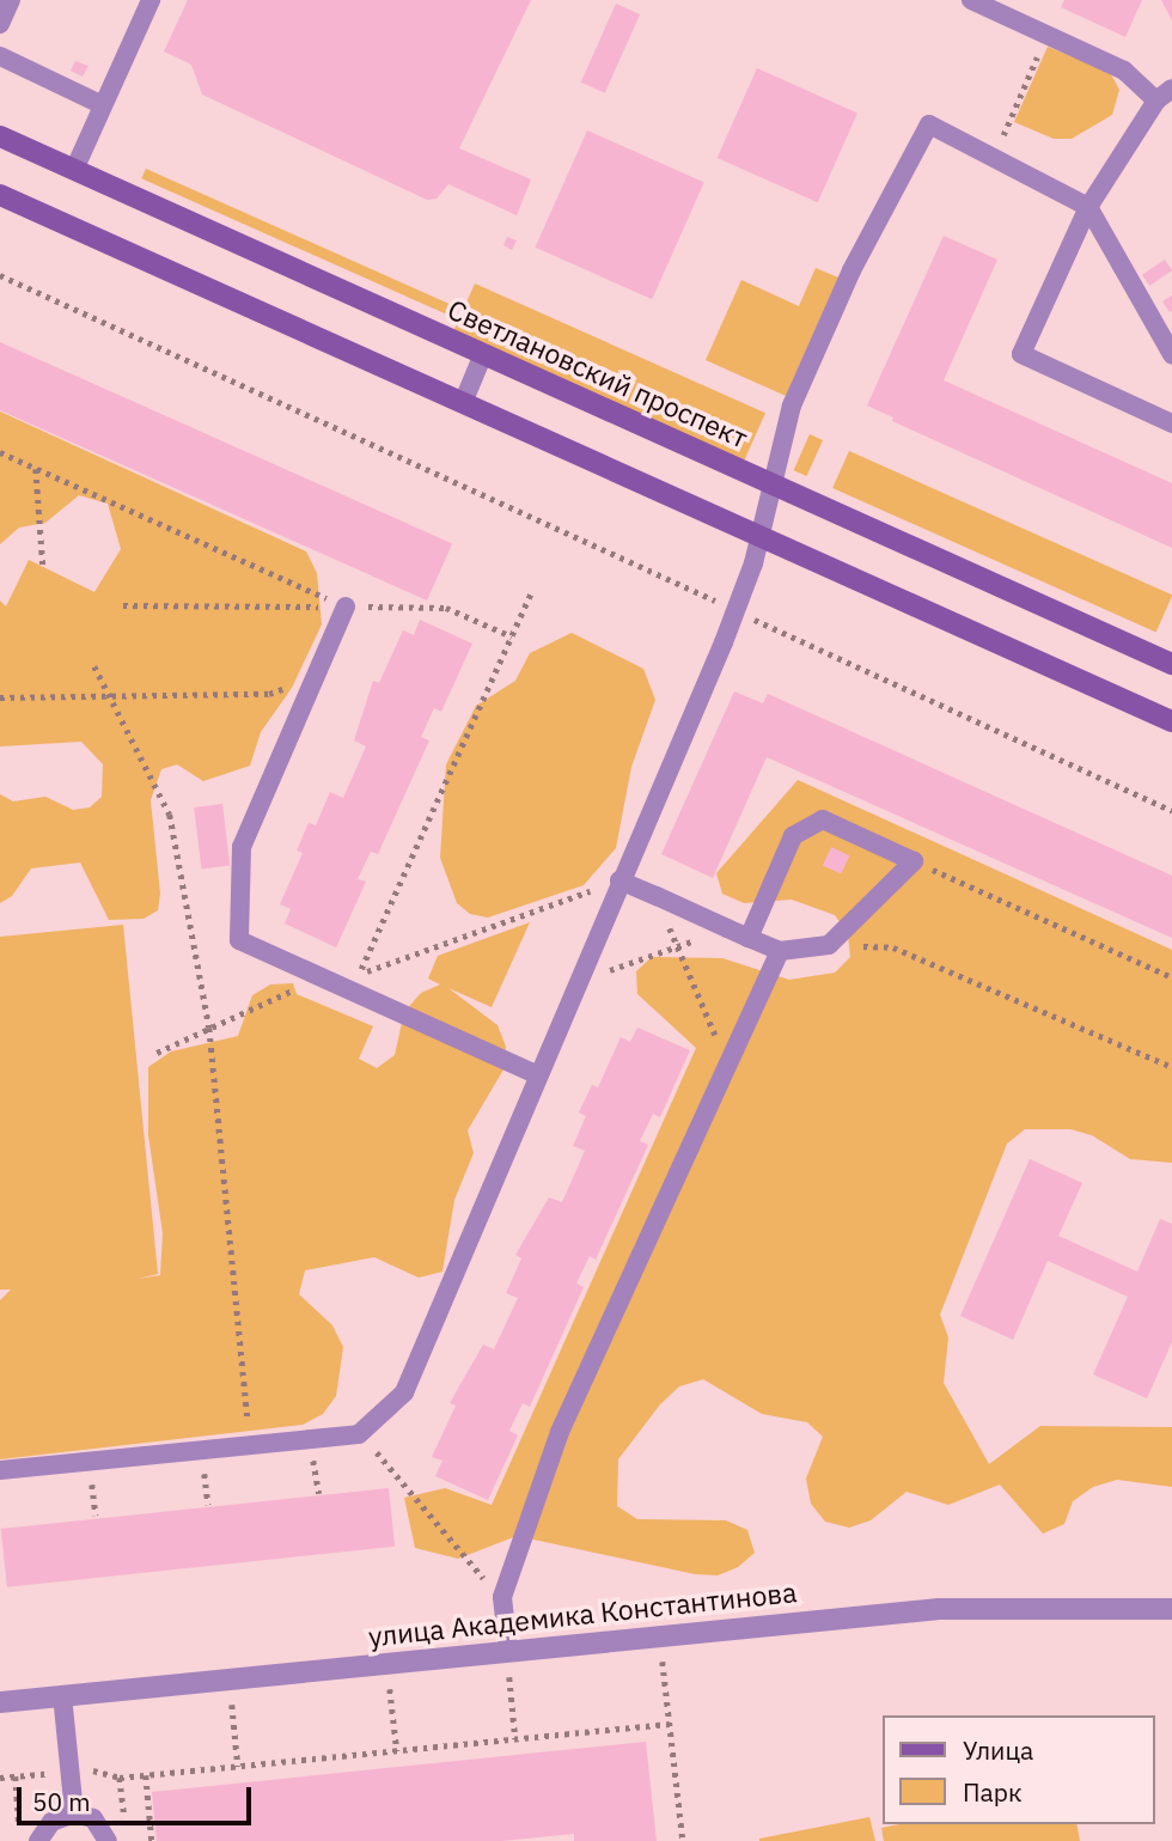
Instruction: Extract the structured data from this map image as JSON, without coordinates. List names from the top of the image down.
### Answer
{
  "streets": {
    "main road": ["Светлановский проспект"],
    "street": ["улица Академика Константинова"]
  },
  "legend": ["Улица", "Парк"],
  "scale_bar": "50 m"
}
